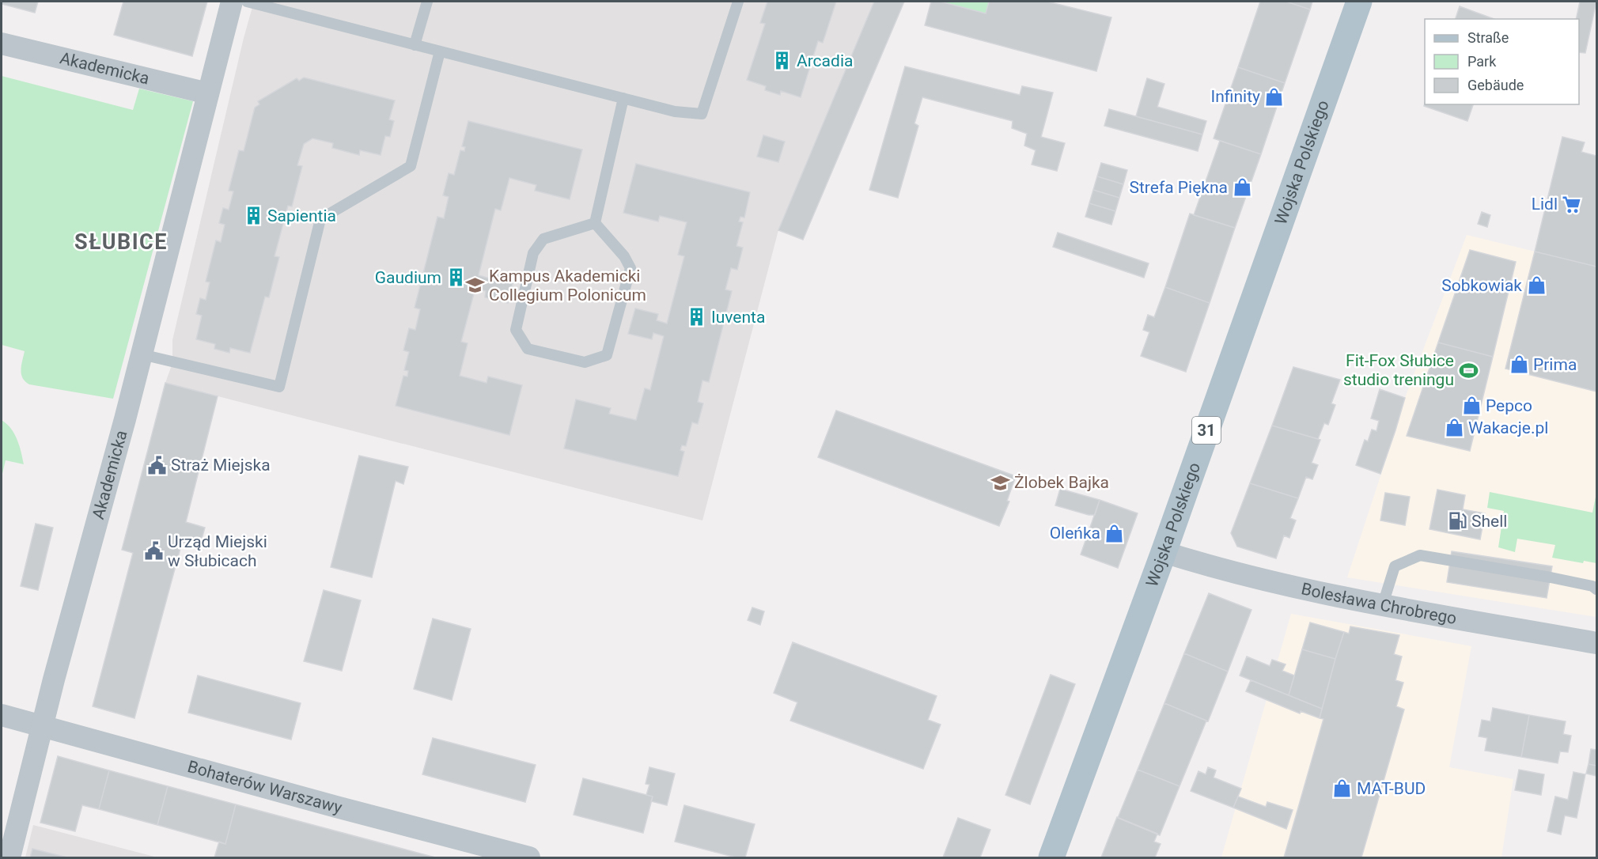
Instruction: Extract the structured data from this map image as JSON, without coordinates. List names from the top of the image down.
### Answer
{
  "streets": {
    "main road": ["Wojska Polskiego", "31"],
    "street": ["Akademicka", "Bolesława Chrobrego", "Bohaterów Warszawy"]
  },
  "crossings": [
    ["Akademicka", "Bohaterów Warszawy"],
    ["Wojska Polskiego", "Bolesława Chrobrego"]
  ],
  "districts": ["SŁUBICE"],
  "places": {
    "building": [
      "Arcadia",
      "Sapientia",
      "Gaudium",
      "Iuventa"
    ],
    "shop": [
      "Infinity",
      "Strefa Piękna",
      "Sobkowiak",
      "Prima",
      "Pepco",
      "Wakacje.pl",
      "Oleńka",
      "MAT-BUD"
    ],
    "supermarket": ["Lidl"],
    "school or university": ["Kampus Akademicki Collegium Polonicum", "Żlobek Bajka"],
    "sports": ["Fit-Fox Słubice studio treningu"],
    "public building": ["Straż Miejska", "Urząd Miejski w Słubicach"],
    "fuel station": ["Shell"]
  },
  "legend": ["Straße", "Park", "Gebäude"]
}
